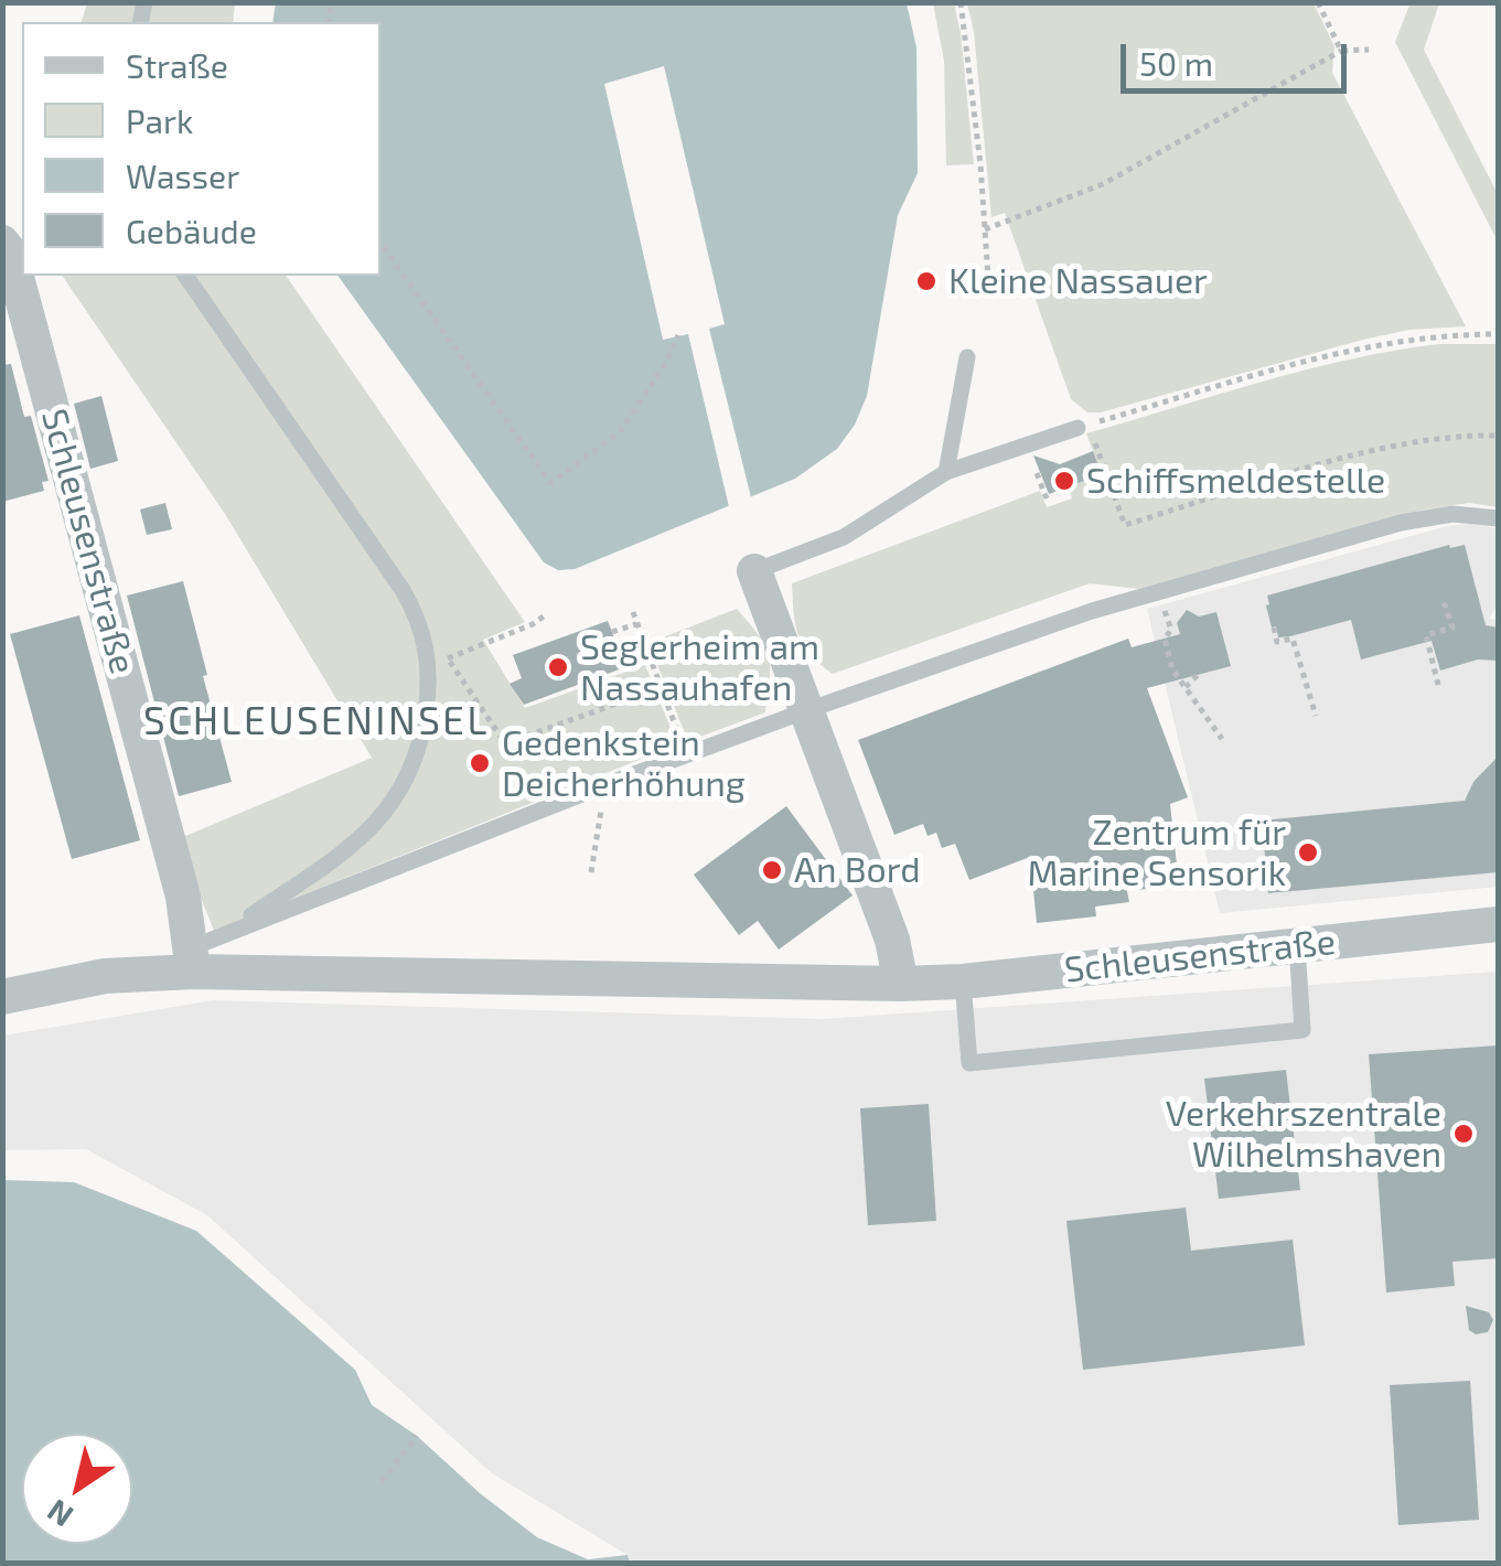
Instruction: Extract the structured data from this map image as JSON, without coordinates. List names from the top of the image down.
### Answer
{
  "streets": {
    "street": ["Schleusenstraße"]
  },
  "districts": ["SCHLEUSENINSEL"],
  "places": [
    "Kleine Nassauer",
    "Schiffsmeldestelle",
    "Seglerheim am Nassauhafen",
    "Gedenkstein Deicherhöhung",
    "Zentrum für Marine Sensorik",
    "An Bord",
    "Verkehrszentrale Wilhelmshaven"
  ],
  "legend": [
    "Straße",
    "Park",
    "Wasser",
    "Gebäude"
  ],
  "scale_bar": "50 m",
  "north": "bottom left"
}
